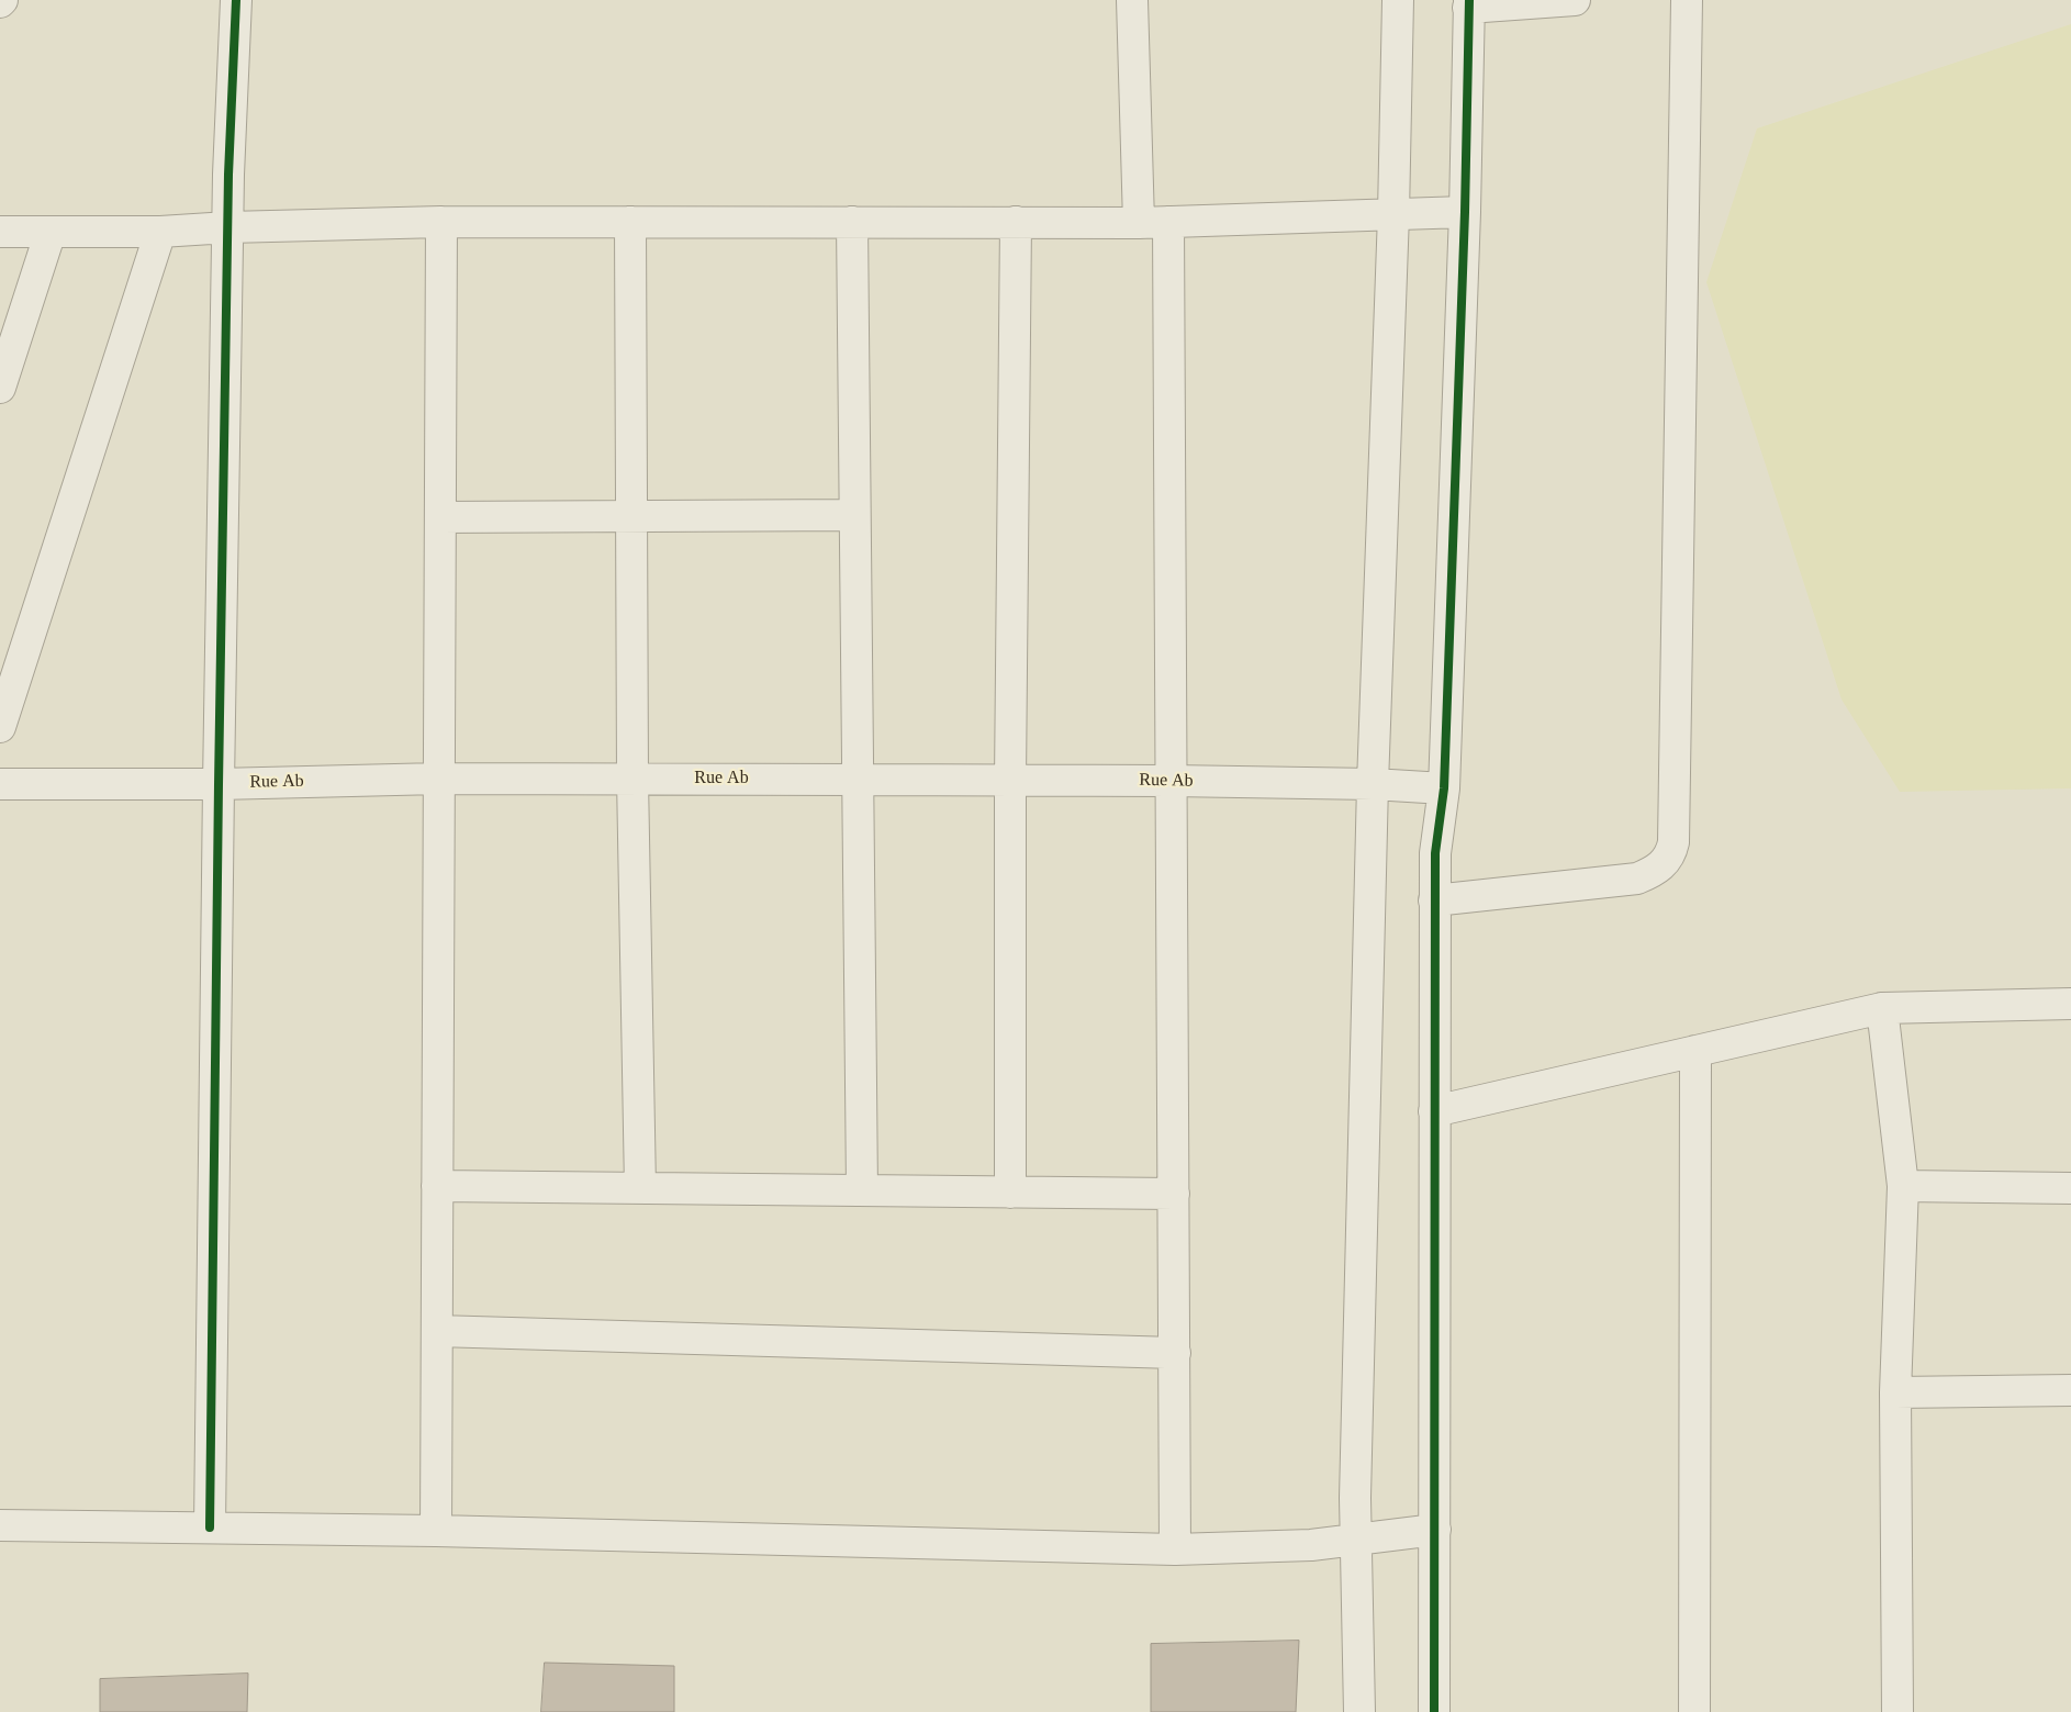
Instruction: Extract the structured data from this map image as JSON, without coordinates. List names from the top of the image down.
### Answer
{
  "streets": {
    "street": ["Rue Ab"]
  }
}
